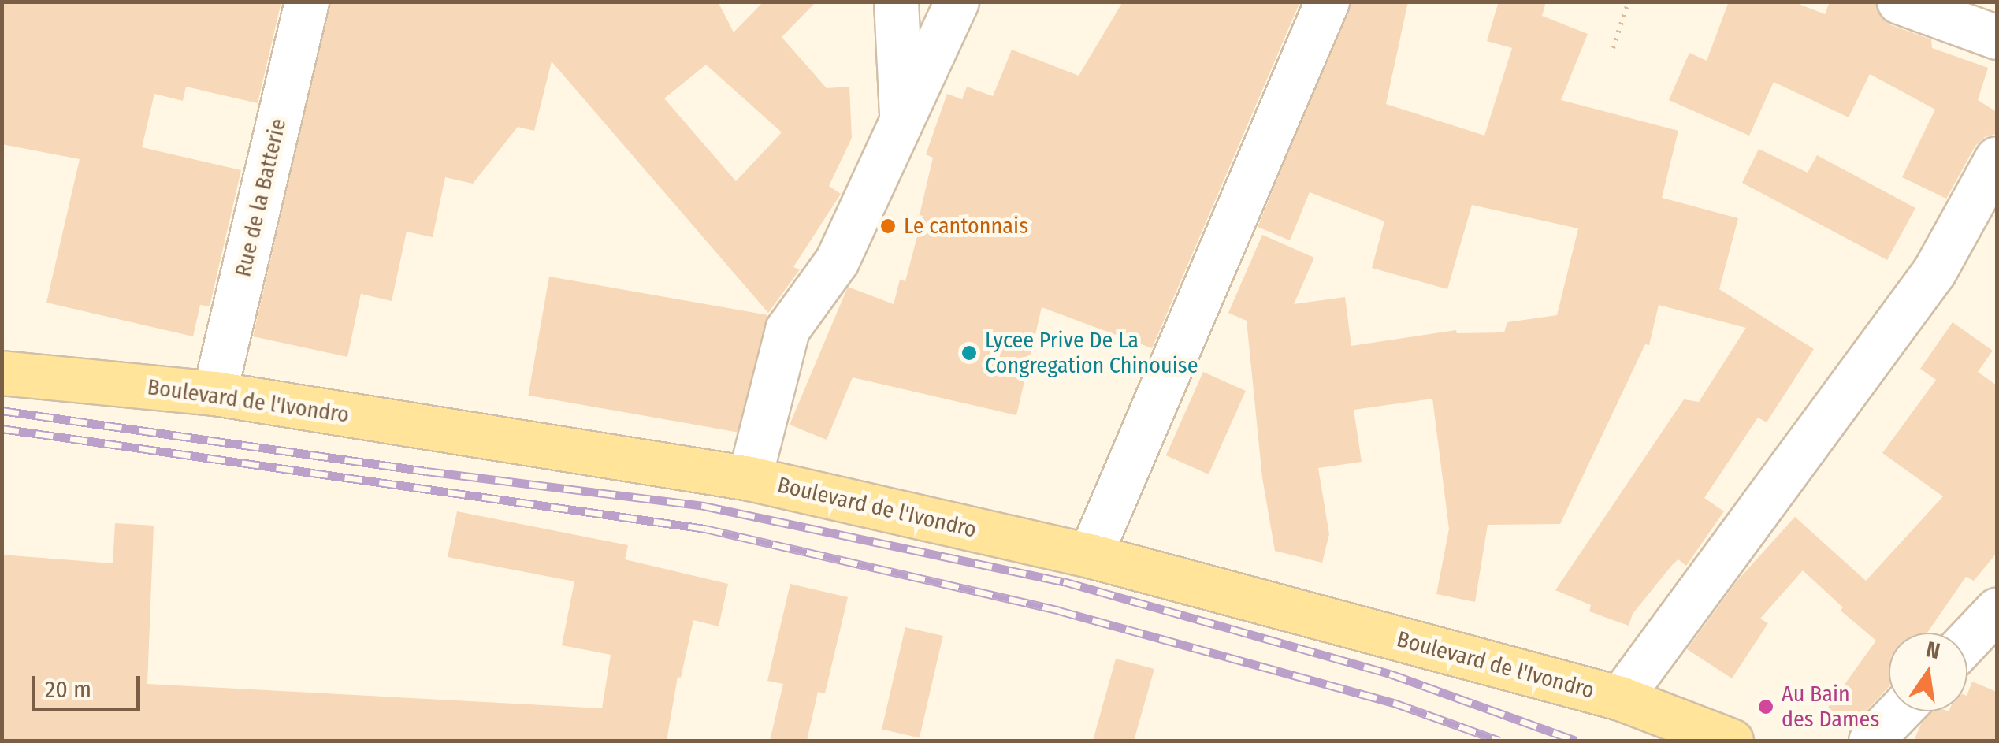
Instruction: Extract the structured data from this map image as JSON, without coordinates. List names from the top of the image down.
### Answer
{
  "streets": {
    "main road": ["Boulevard de l'Ivondro"],
    "street": ["Rue de la Batterie"]
  },
  "crossings": [
    ["Rue de la Batterie", "Boulevard de l'Ivondro"]
  ],
  "places": ["Le cantonnais", "Lycee Prive De La Congregation Chinouise", "Au Bain des Dames"],
  "scale_bar": "20 m",
  "north": "top"
}
